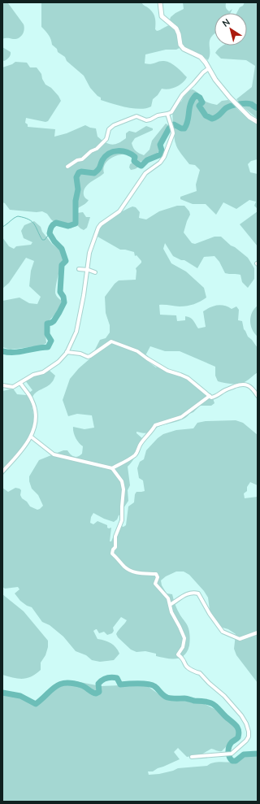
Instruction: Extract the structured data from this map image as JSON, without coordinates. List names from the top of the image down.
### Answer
{
  "north": "top left"
}
